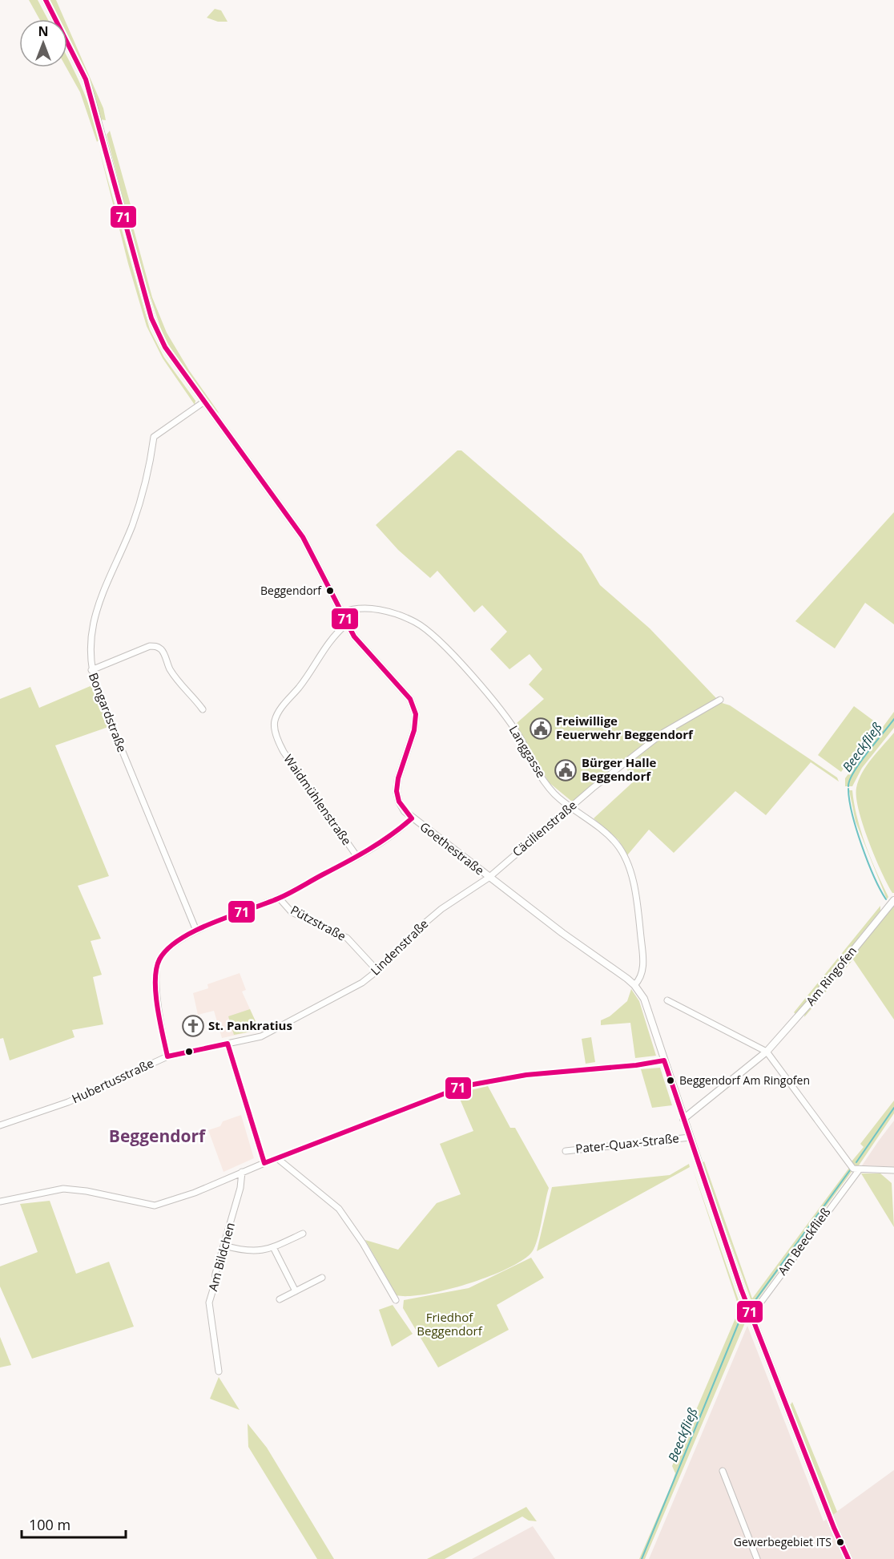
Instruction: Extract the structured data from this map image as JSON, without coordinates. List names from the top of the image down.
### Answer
{
  "streets": {
    "street": [
      "Bongardstraße",
      "Langgasse",
      "Waidmühlenstraße",
      "Cäcilienstraße",
      "Goethestraße",
      "Pützstraße",
      "Lindenstraße",
      "Am Ringofen",
      "Hubertusstraße",
      "Pater-Quax-Straße",
      "Am Beeckfließ",
      "Am Bildchen"
    ]
  },
  "crossings": [
    ["Bongardstraße", "Goethestraße"],
    ["Langgasse", "Cäcilienstraße"],
    ["Langgasse", "Goethestraße"],
    ["Waidmühlenstraße", "Goethestraße"],
    ["Cäcilienstraße", "Goethestraße"],
    ["Cäcilienstraße", "Lindenstraße"],
    ["Goethestraße", "Lindenstraße"],
    ["Goethestraße", "Am Ringofen"],
    ["Goethestraße", "Pater-Quax-Straße"],
    ["Goethestraße", "Am Beeckfließ"],
    ["Pützstraße", "Lindenstraße"],
    ["Lindenstraße", "Hubertusstraße"]
  ],
  "districts": ["Beggendorf"],
  "water": ["Beeckfließ"],
  "parks": ["Friedhof Beggendorf"],
  "places": {
    "other": ["Beggendorf", "Beggendorf Am Ringofen", "Gewerbegebiet ITS"],
    "public building": ["Freiwillige Feuerwehr Beggendorf", "Bürger Halle Beggendorf"],
    "church": ["St. Pankratius"]
  },
  "lines": ["transit line 71"],
  "scale_bar": "100 m",
  "north": "top"
}
